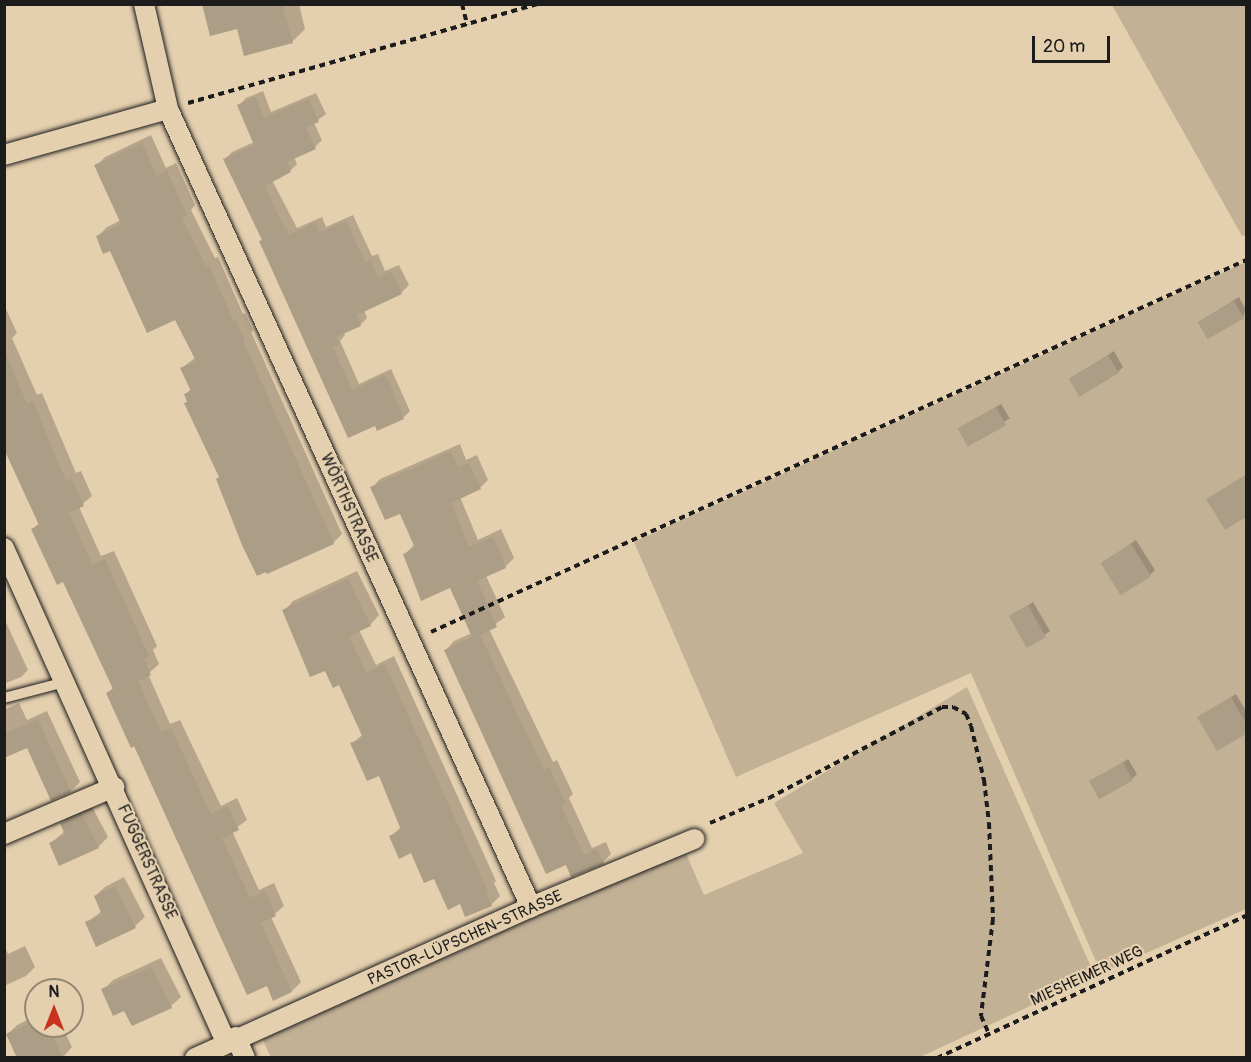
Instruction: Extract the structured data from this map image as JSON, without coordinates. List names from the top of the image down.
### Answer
{
  "streets": {
    "street": ["WÖRTHSTRASSE", "FUGGERSTRASSE", "PASTOR-LÜPSCHEN-STRASSE"],
    "path": ["MIESHEIMER WEG"]
  },
  "crossings": [
    ["WÖRTHSTRASSE", "PASTOR-LÜPSCHEN-STRASSE"],
    ["FUGGERSTRASSE", "PASTOR-LÜPSCHEN-STRASSE"]
  ],
  "scale_bar": "20 m",
  "north": "top"
}
